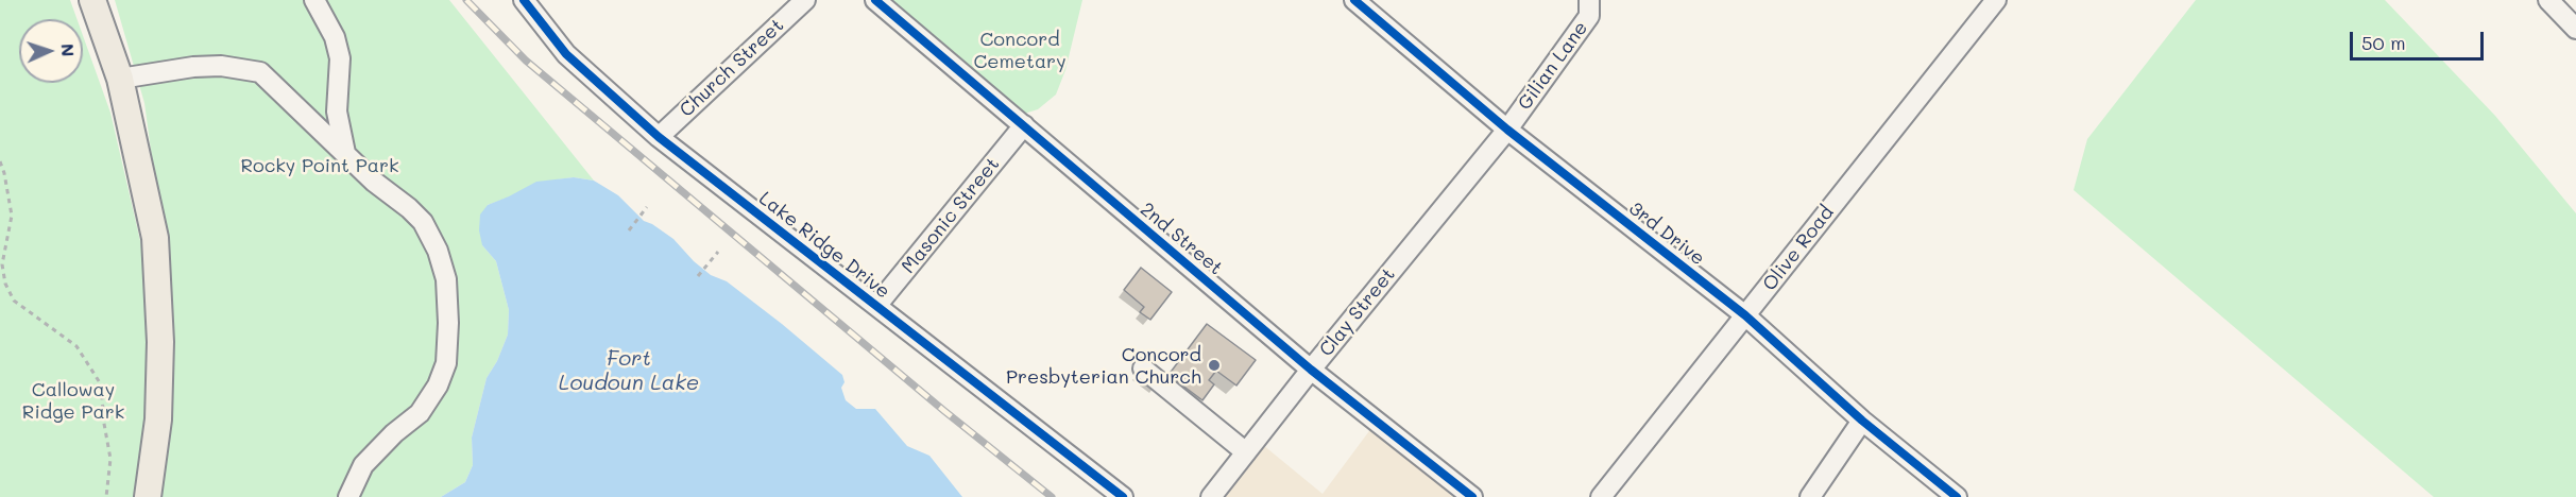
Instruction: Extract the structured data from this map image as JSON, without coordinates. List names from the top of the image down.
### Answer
{
  "streets": {
    "street": [
      "Gilian Lane",
      "Church Street",
      "Masonic Street",
      "3rd Drive",
      "2nd Street",
      "Lake Ridge Drive",
      "Olive Road",
      "Clay Street"
    ]
  },
  "crossings": [
    ["Gilian Lane", "3rd Drive"],
    ["Gilian Lane", "Clay Street"],
    ["Church Street", "Lake Ridge Drive"],
    ["Masonic Street", "2nd Street"],
    ["Masonic Street", "Lake Ridge Drive"],
    ["3rd Drive", "Olive Road"],
    ["3rd Drive", "Clay Street"],
    ["2nd Street", "Clay Street"]
  ],
  "water": ["Fort Loudoun Lake"],
  "parks": ["Concord Cemetary", "Rocky Point Park", "Calloway Ridge Park"],
  "places": ["Concord Presbyterian Church"],
  "scale_bar": "50 m",
  "north": "right"
}
